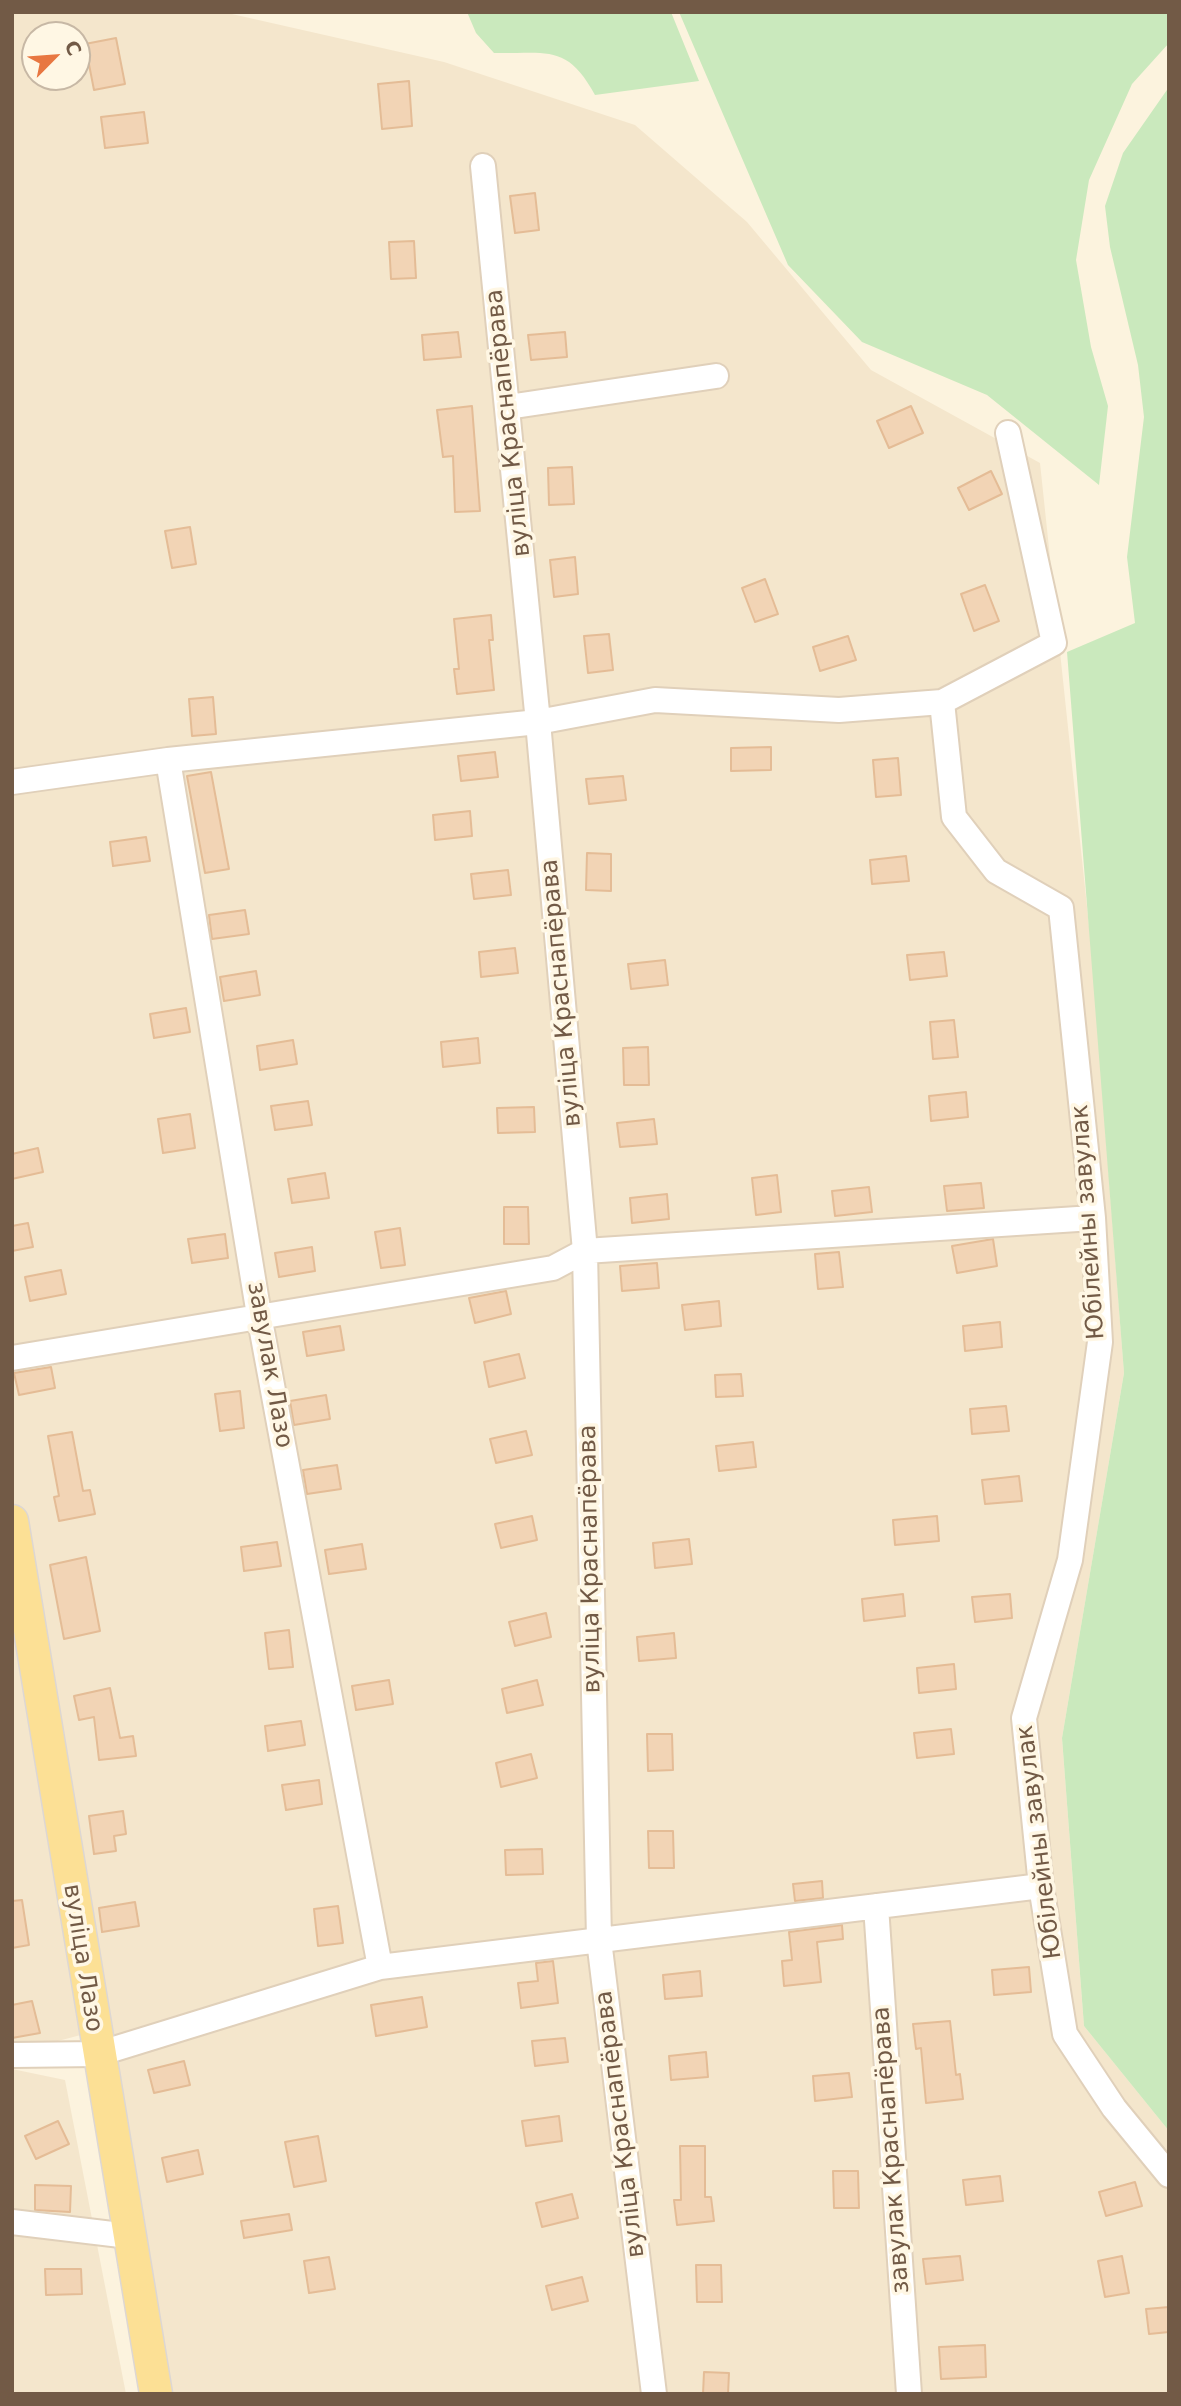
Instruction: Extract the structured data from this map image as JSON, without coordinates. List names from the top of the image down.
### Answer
{
  "streets": {
    "main road": ["вуліца Лазо"],
    "street": [
      "вуліца Краснапёрава",
      "Юбілейны завулак",
      "завулак Лазо",
      "завулак Краснапёрава"
    ]
  },
  "north": "top right"
}
